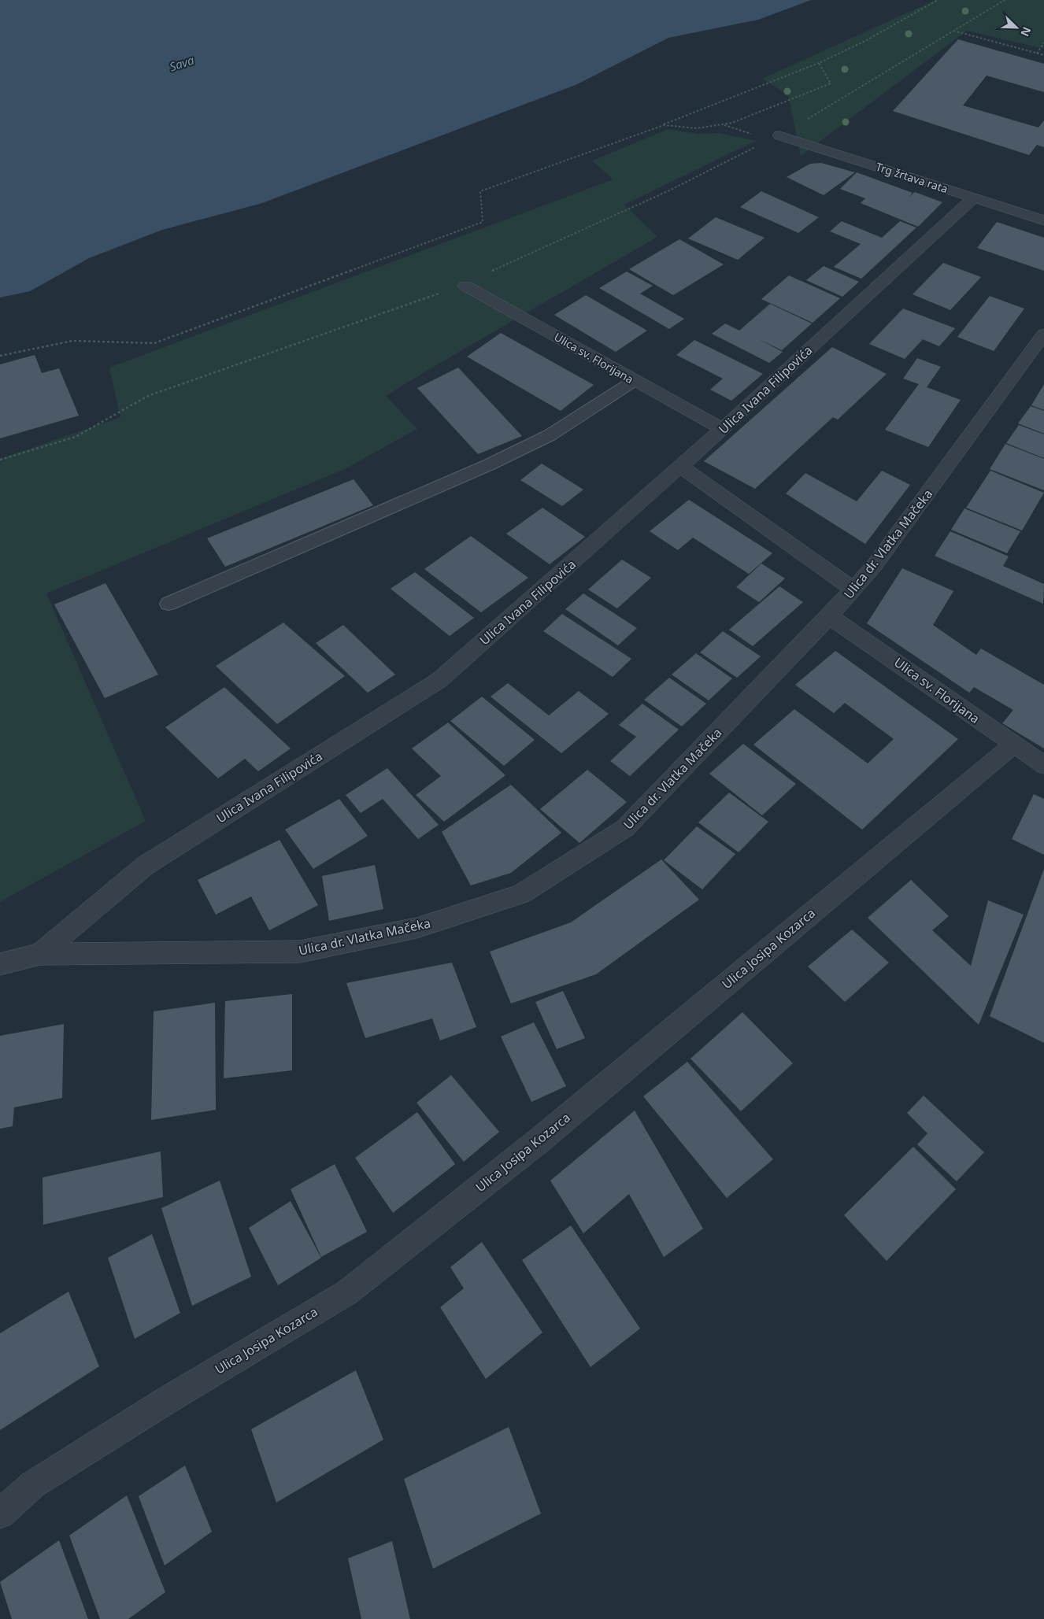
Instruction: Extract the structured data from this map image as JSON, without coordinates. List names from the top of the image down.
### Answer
{
  "streets": {
    "street": [
      "Trg žrtava rata",
      "Ulica sv. Florijana",
      "Ulica Ivana Filipovića",
      "Ulica dr. Vlatka Mačeka",
      "Ulica Josipa Kozarca"
    ]
  },
  "crossings": [
    ["Trg žrtava rata", "Ulica Ivana Filipovića"],
    ["Ulica sv. Florijana", "Ulica Ivana Filipovića"],
    ["Ulica sv. Florijana", "Ulica dr. Vlatka Mačeka"],
    ["Ulica sv. Florijana", "Ulica Josipa Kozarca"],
    ["Ulica Ivana Filipovića", "Ulica dr. Vlatka Mačeka"]
  ],
  "water": ["Sava"],
  "north": "bottom right"
}
